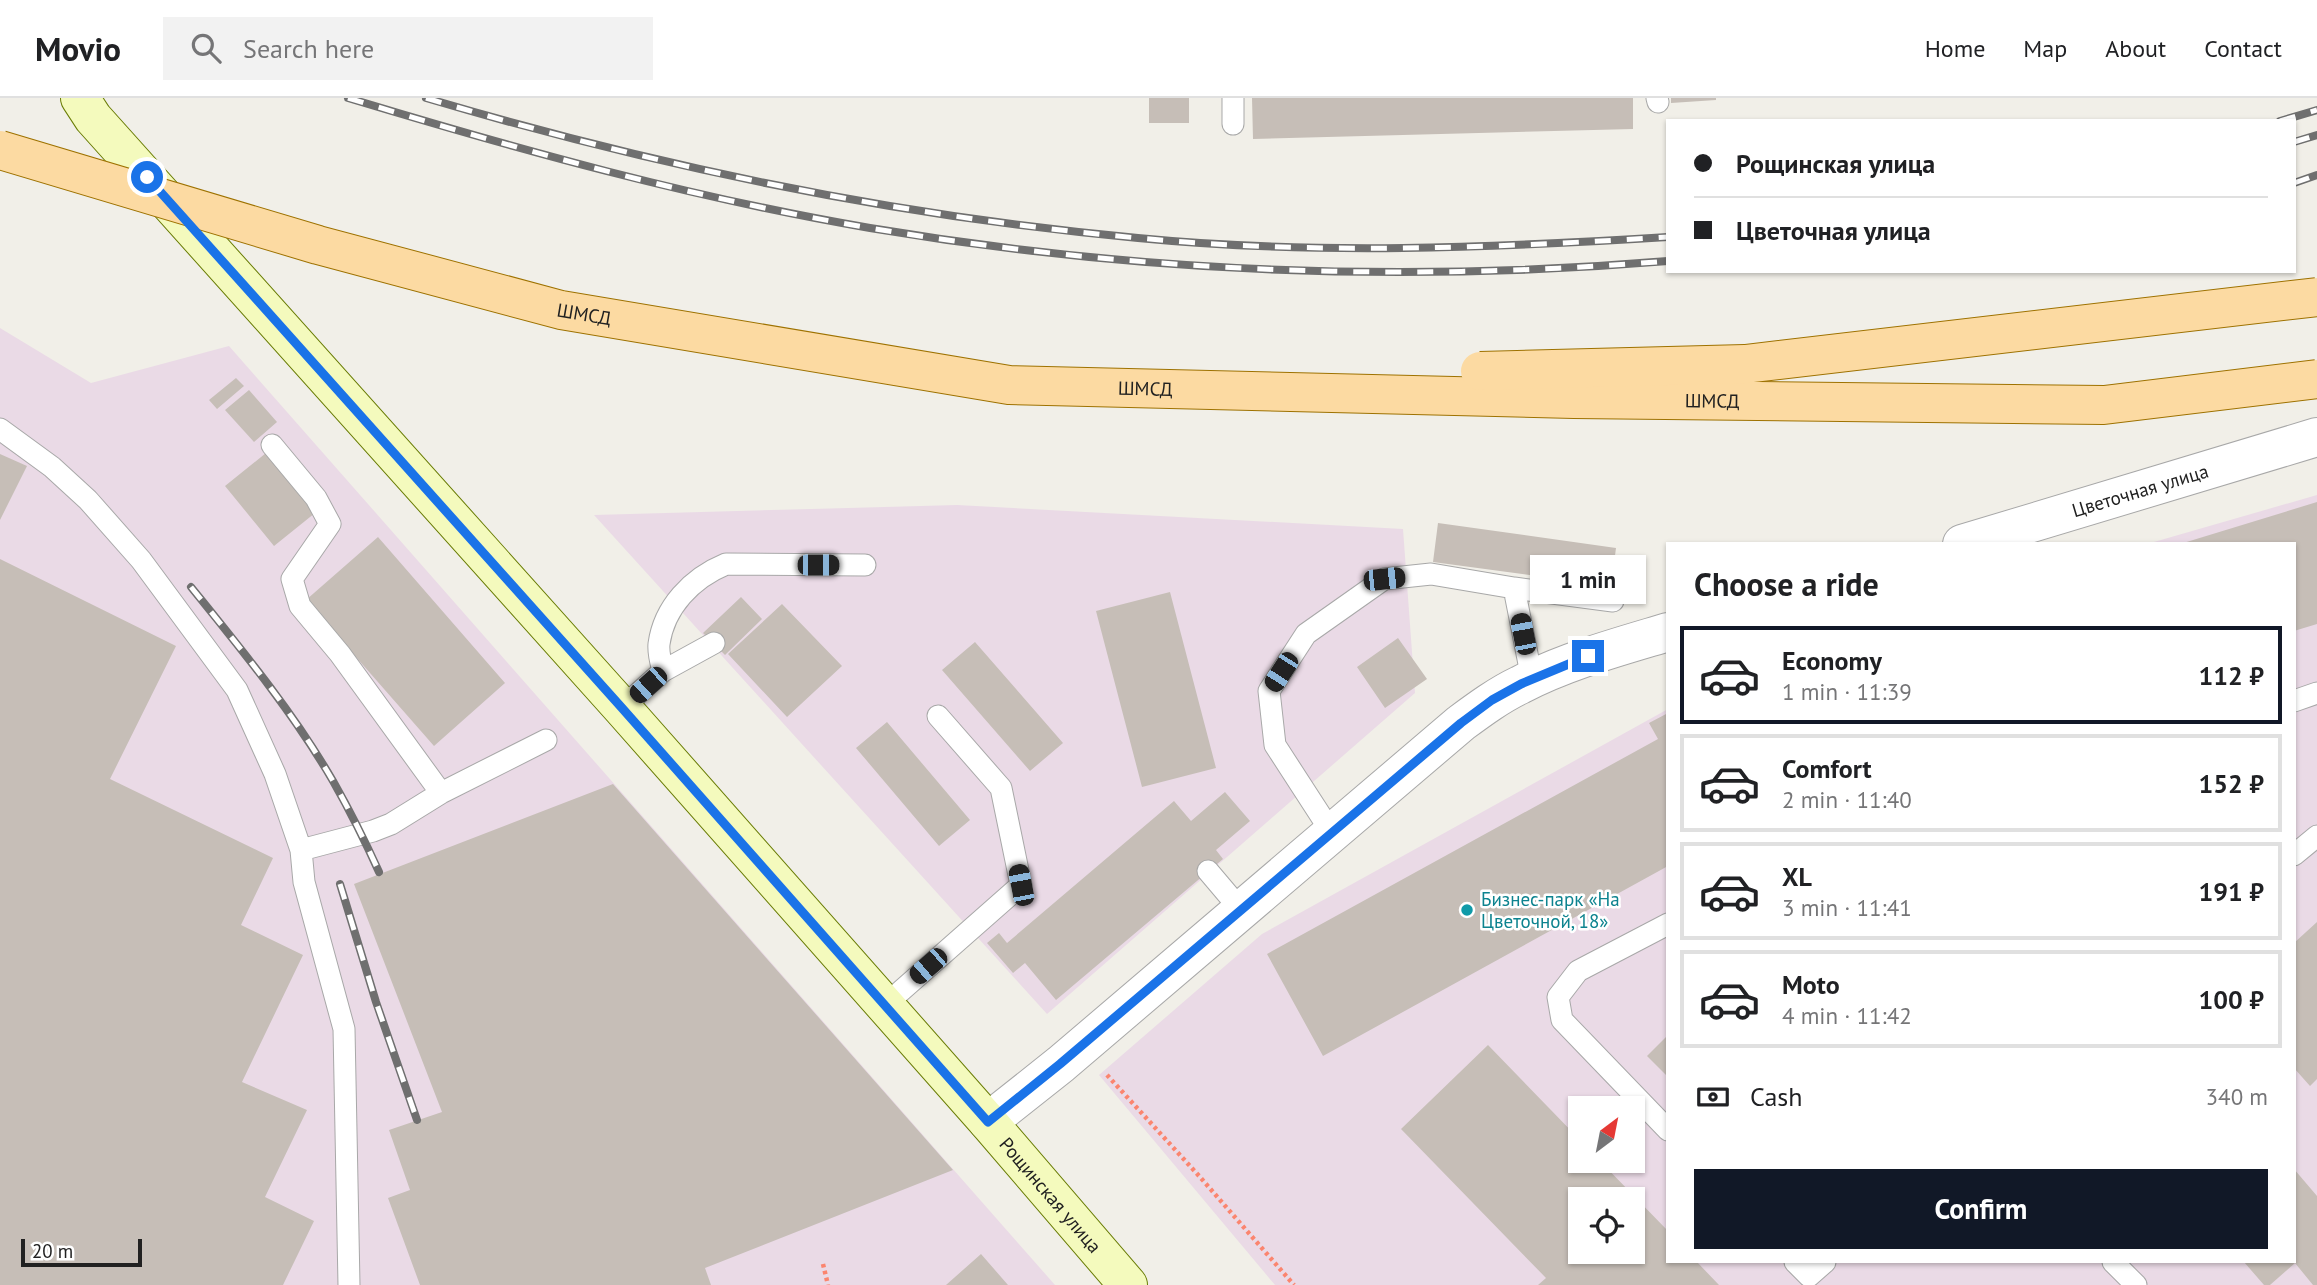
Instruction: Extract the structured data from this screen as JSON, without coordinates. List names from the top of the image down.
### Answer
{
  "streets": {
    "main road": ["ШМСД"],
    "street": ["Цветочная улица", "Рощинская улица"]
  },
  "places": ["Бизнес-парк «На Цветочной, 18»"],
  "scale_bar": "20 m",
  "north": "top right",
  "page": {
    "header": "Movio",
    "search": "Search here",
    "nav": [
      "Home",
      "Map",
      "About",
      "Contact"
    ],
    "banner": ["Рощинская улица", "Цветочная улица"],
    "heading": "Choose a ride",
    "bubble": "1 min",
    "list": [
      {
        "name": "Economy",
        "note": "1 min · 11:39",
        "value": "112 ₽"
      },
      {
        "name": "Comfort",
        "note": "2 min · 11:40",
        "value": "152 ₽"
      },
      {
        "name": "XL",
        "note": "3 min · 11:41",
        "value": "191 ₽"
      },
      {
        "name": "Moto",
        "note": "4 min · 11:42",
        "value": "100 ₽"
      }
    ],
    "pay": ["Cash", "340 m"],
    "buttons": "Confirm",
    "scale": "20 m"
  }
}
